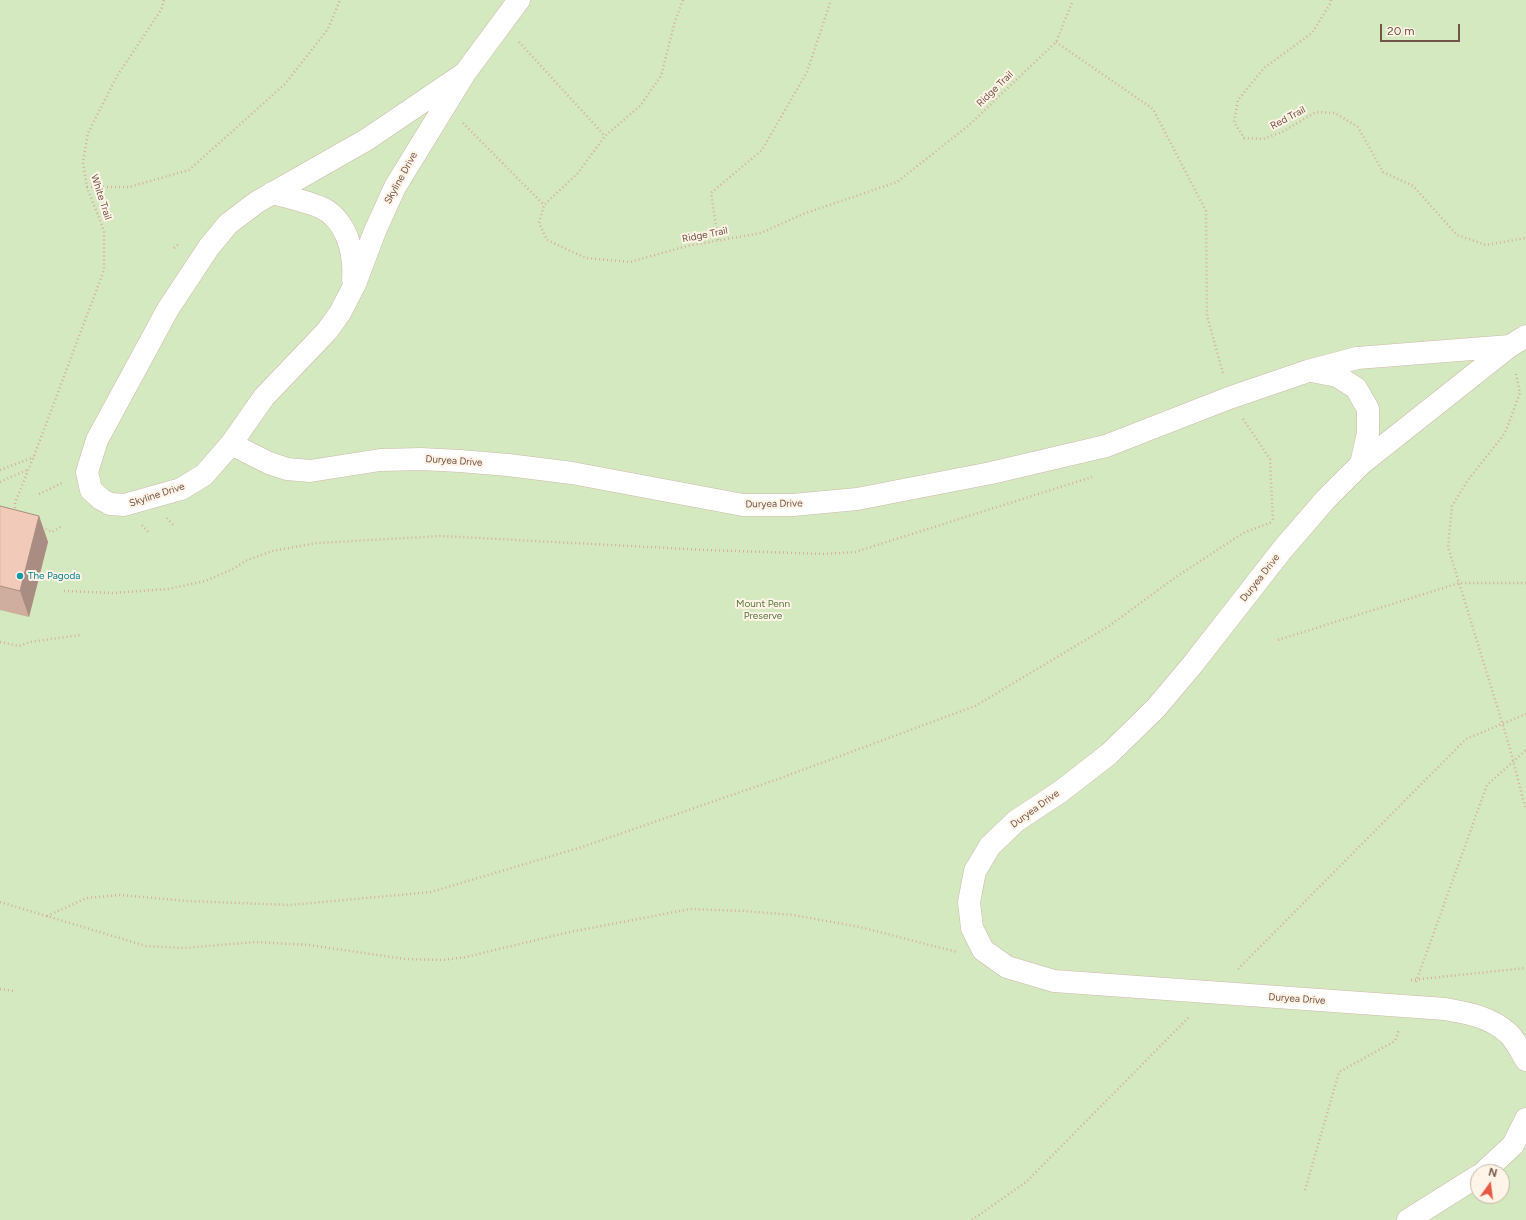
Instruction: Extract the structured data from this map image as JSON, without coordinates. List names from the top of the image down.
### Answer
{
  "streets": {
    "street": ["Skyline Drive", "Duryea Drive"],
    "path": ["Ridge Trail", "Red Trail", "White Trail"]
  },
  "crossings": [
    ["Skyline Drive", "Duryea Drive"]
  ],
  "parks": ["Mount Penn Preserve"],
  "places": ["The Pagoda"],
  "scale_bar": "20 m",
  "north": "top"
}
